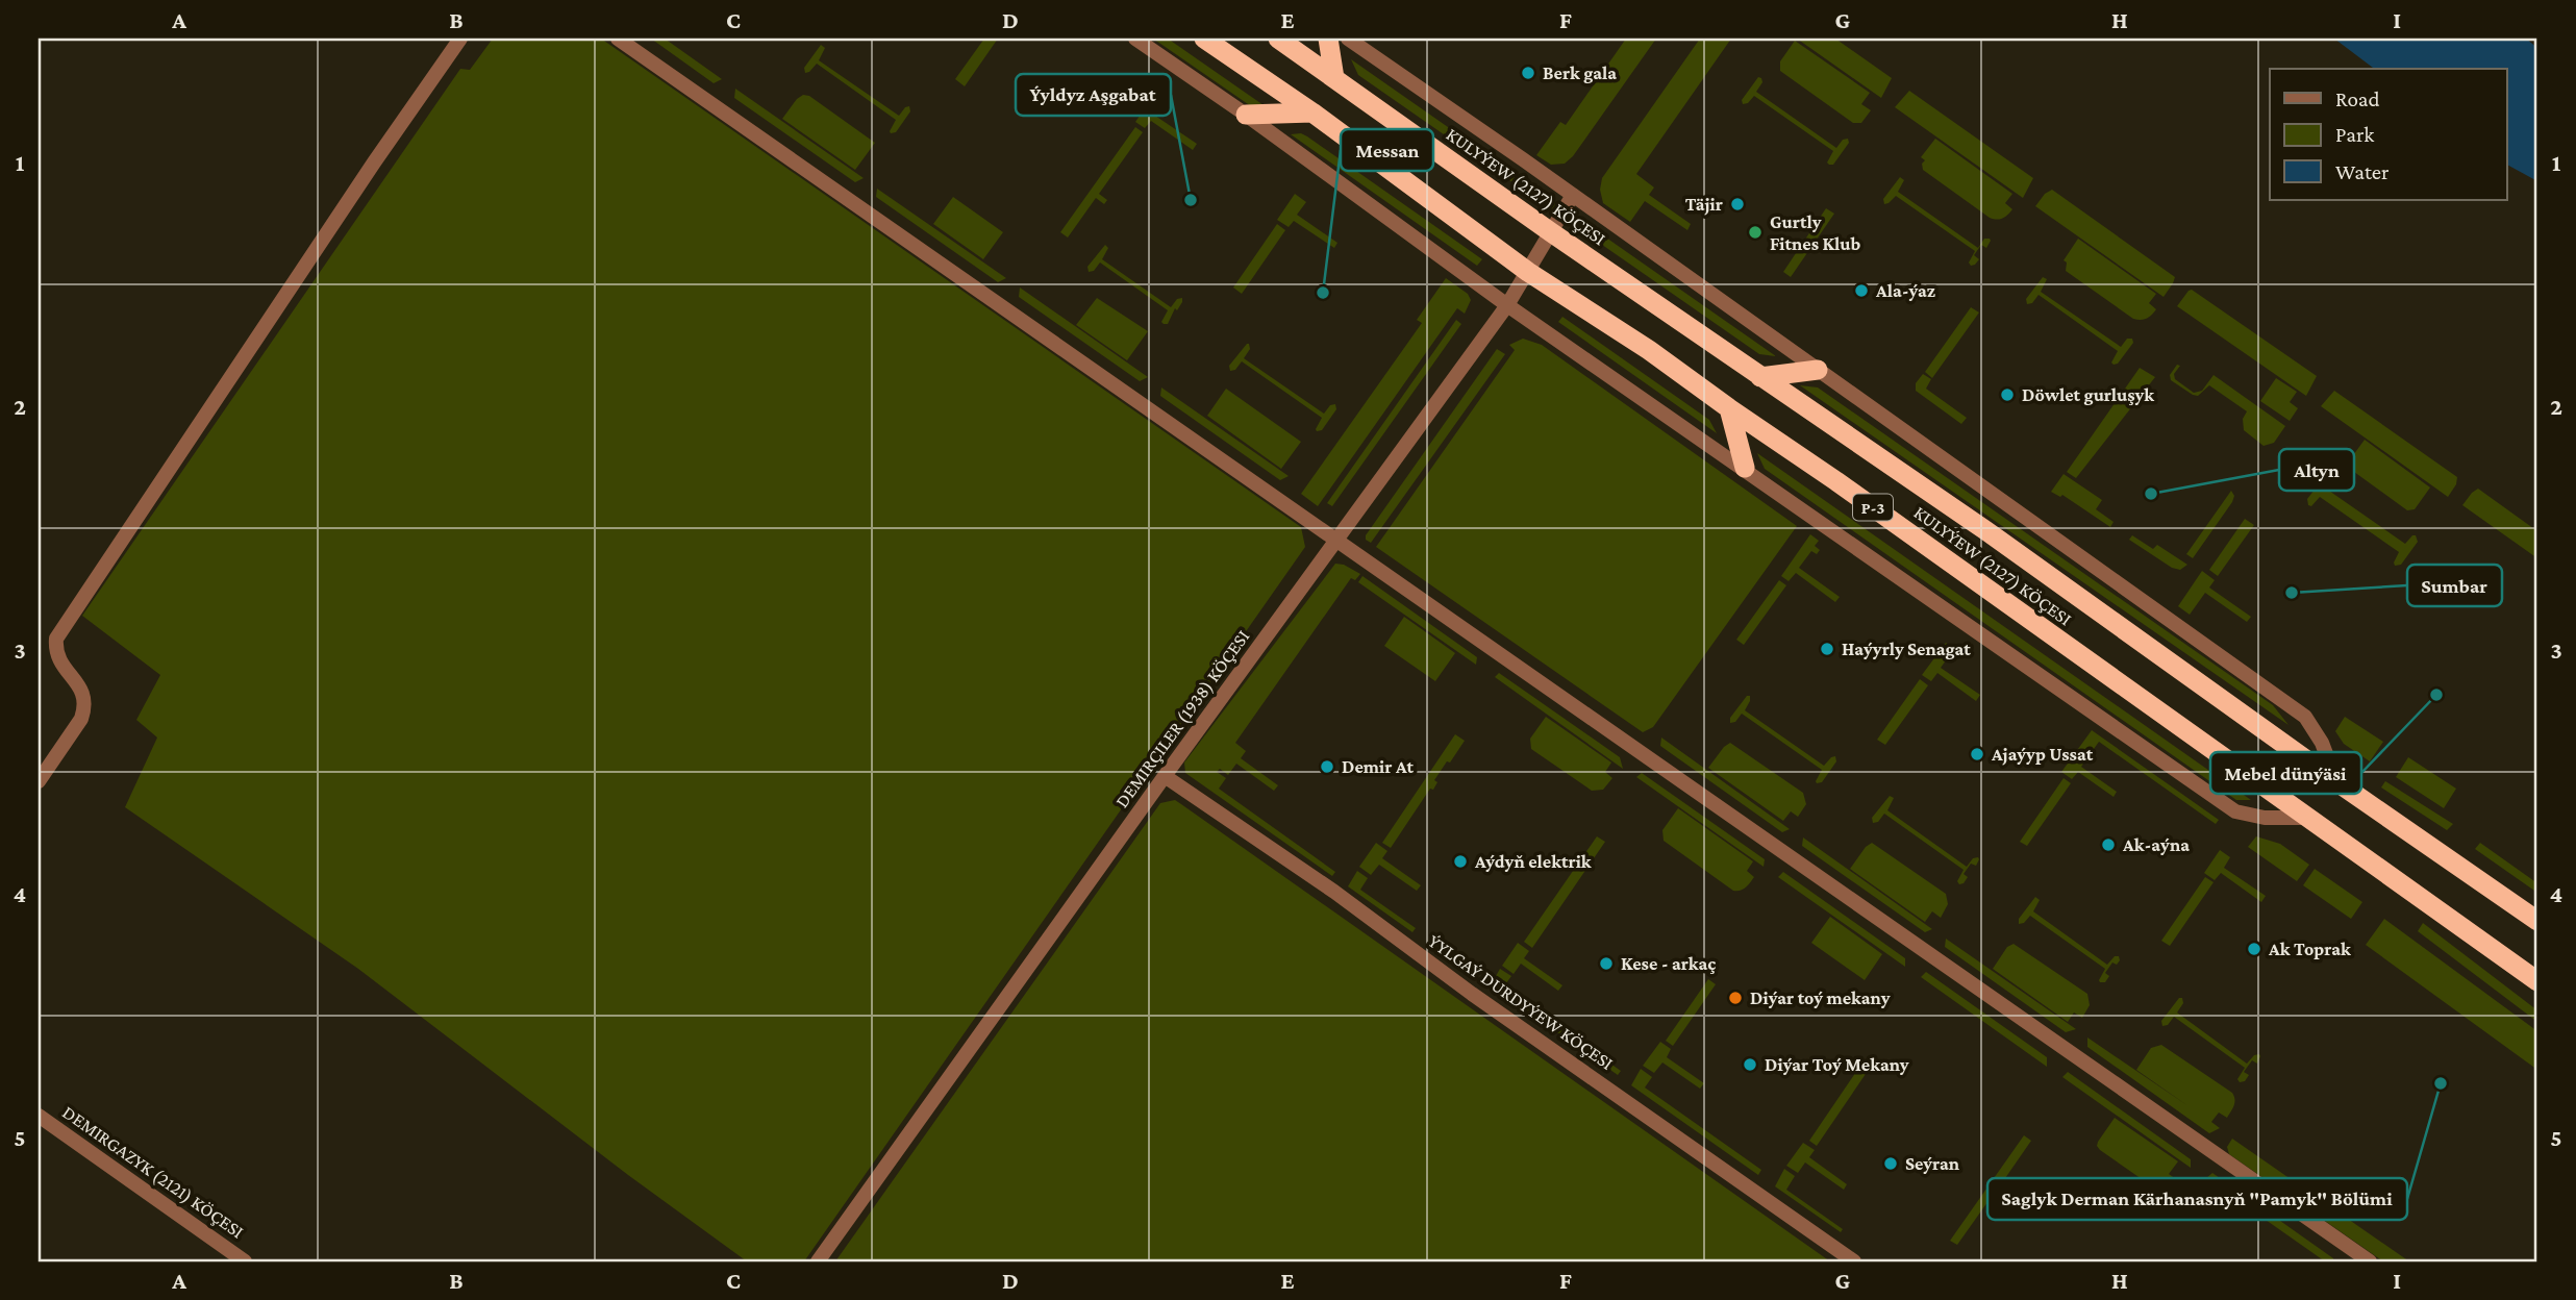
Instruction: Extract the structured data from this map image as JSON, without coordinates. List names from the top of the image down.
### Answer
{
  "streets": {
    "highway": ["KULYÝEW (2127) KÖÇESI", "P-3"],
    "street": ["DEMIRÇILER (1938) KÖÇESI", "ÝYLGAÝ DURDYÝEW KÖÇESI", "DEMIRGAZYK (2121) KÖÇESI"]
  },
  "crossings": [
    ["KULYÝEW (2127) KÖÇESI", "DEMIRÇILER (1938) KÖÇESI"],
    ["DEMIRÇILER (1938) KÖÇESI", "ÝYLGAÝ DURDYÝEW KÖÇESI"]
  ],
  "places": [
    "Berk gala",
    "Ýyldyz Aşgabat",
    "Täjir",
    "Gurtly Fitnes Klub",
    "Ala-ýaz",
    "Messan",
    "Döwlet gurluşyk",
    "Altyn",
    "Sumbar",
    "Haýyrly Senagat",
    "Mebel dünýäsi",
    "Ajaýyp Ussat",
    "Demir At",
    "Ak-aýna",
    "Aýdyň elektrik",
    "Ak Toprak",
    "Kese - arkaç",
    "Diýar toý mekany",
    "Diýar Toý Mekany",
    "Saglyk Derman Kärhanasnyň \"Pamyk\" Bölümi",
    "Seýran"
  ],
  "legend": ["Road", "Park", "Water"],
  "grid": {
    "columns": [
      "A",
      "B",
      "C",
      "D",
      "E",
      "F",
      "G",
      "H",
      "I"
    ],
    "rows": [
      "1",
      "2",
      "3",
      "4",
      "5"
    ]
  }
}
